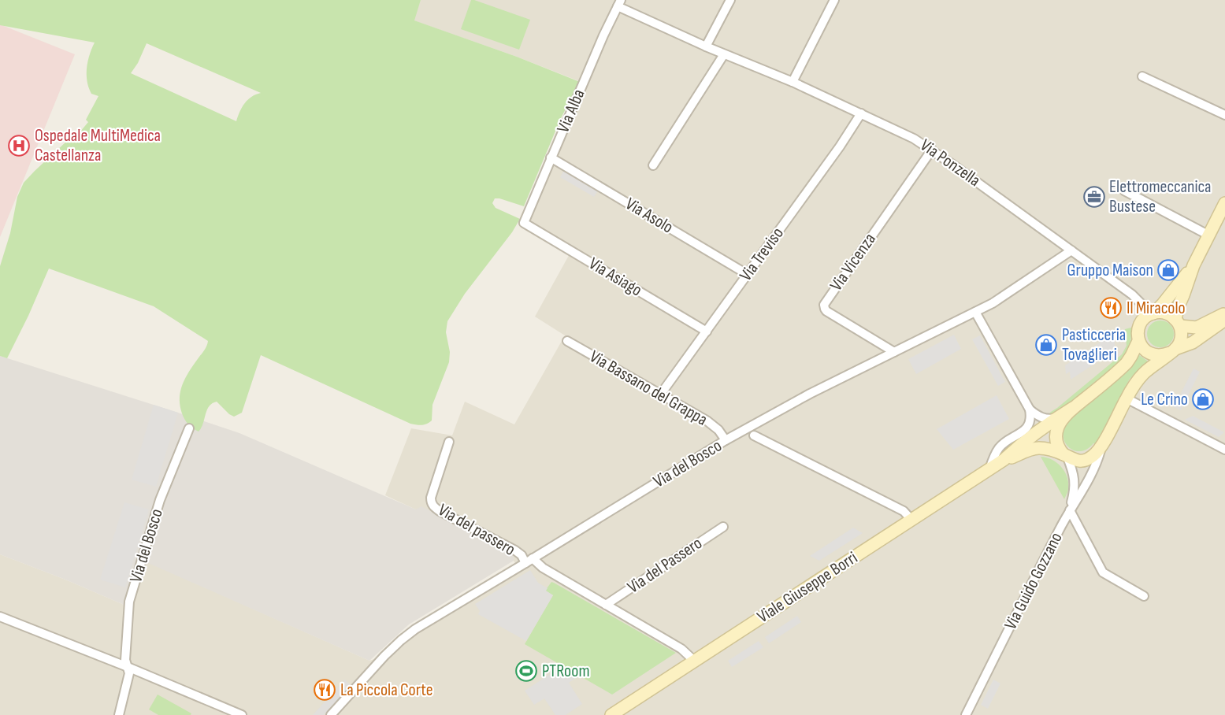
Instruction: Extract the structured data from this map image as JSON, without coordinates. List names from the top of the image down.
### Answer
{
  "streets": {
    "main road": ["Viale Giuseppe Borri"],
    "street": [
      "Via Alba",
      "Via Ponzella",
      "Via Asolo",
      "Via Treviso",
      "Via Vicenza",
      "Via Asiago",
      "Via Bassano del Grappa",
      "Via del Bosco",
      "Via del passero",
      "Via del Passero",
      "Via Guido Gozzano"
    ]
  },
  "crossings": [
    ["Via Alba", "Via Ponzella"],
    ["Via Alba", "Via Asolo"],
    ["Via Alba", "Via Asiago"],
    ["Via Ponzella", "Via Treviso"],
    ["Via Ponzella", "Via Vicenza"],
    ["Via Ponzella", "Via del Bosco"],
    ["Via Asolo", "Via Treviso"],
    ["Via Treviso", "Via Asiago"],
    ["Via Treviso", "Via Bassano del Grappa"],
    ["Via Vicenza", "Via del Bosco"],
    ["Via Bassano del Grappa", "Via del Bosco"],
    ["Via del Bosco", "Via del passero"],
    ["Via del Bosco", "Via del Passero"],
    ["Via del passero", "Via del Passero"],
    ["Via del Passero", "Viale Giuseppe Borri"]
  ],
  "places": {
    "hospital": ["Ospedale MultiMedica Castellanza"],
    "office": ["Elettromeccanica Bustese"],
    "shop": ["Gruppo Maison", "Pasticceria Tovaglieri", "Le Crino"],
    "restaurant": ["Il Miracolo", "La Piccola Corte"],
    "sports": ["PTRoom"]
  }
}
